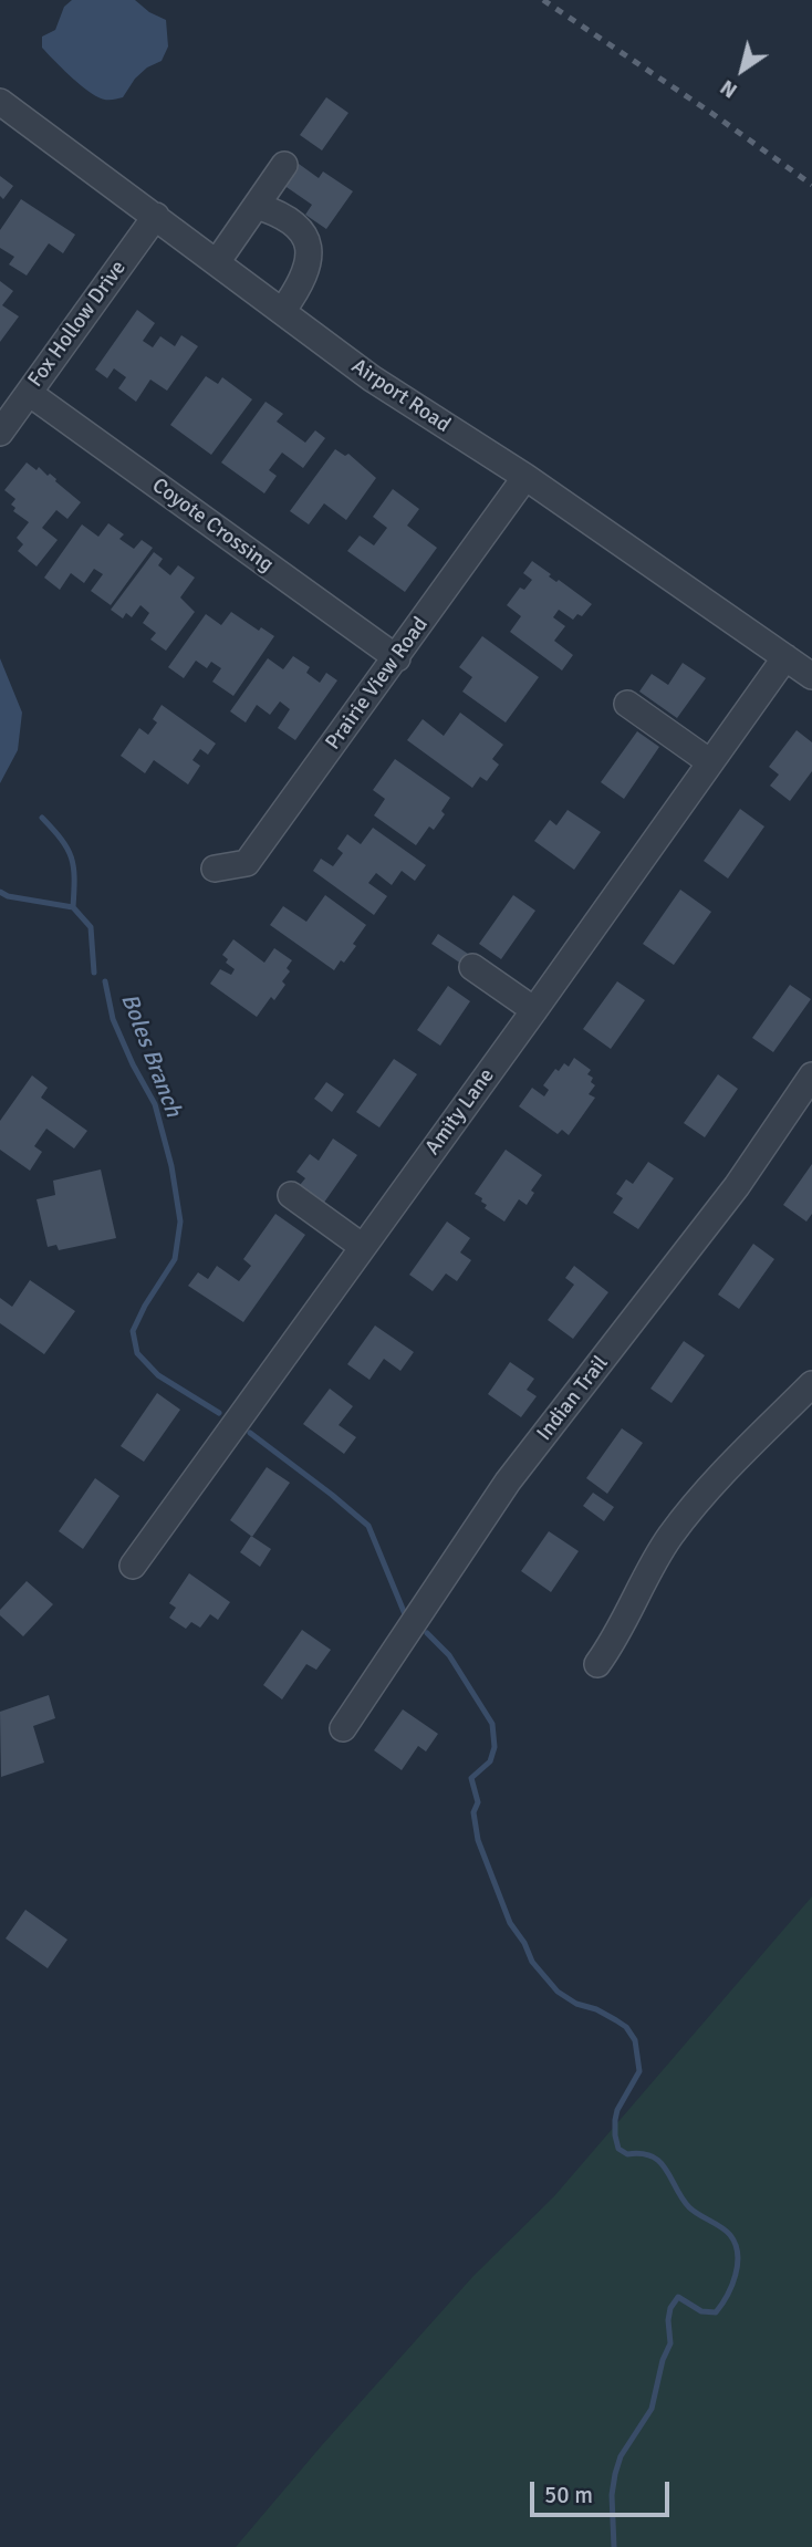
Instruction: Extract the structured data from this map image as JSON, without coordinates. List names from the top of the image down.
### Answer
{
  "streets": {
    "street": [
      "Fox Hollow Drive",
      "Airport Road",
      "Coyote Crossing",
      "Prairie View Road",
      "Amity Lane",
      "Indian Trail"
    ]
  },
  "crossings": [
    ["Fox Hollow Drive", "Airport Road"],
    ["Fox Hollow Drive", "Coyote Crossing"],
    ["Airport Road", "Prairie View Road"],
    ["Airport Road", "Amity Lane"],
    ["Coyote Crossing", "Prairie View Road"]
  ],
  "water": ["Boles Branch"],
  "scale_bar": "50 m",
  "north": "bottom left"
}
